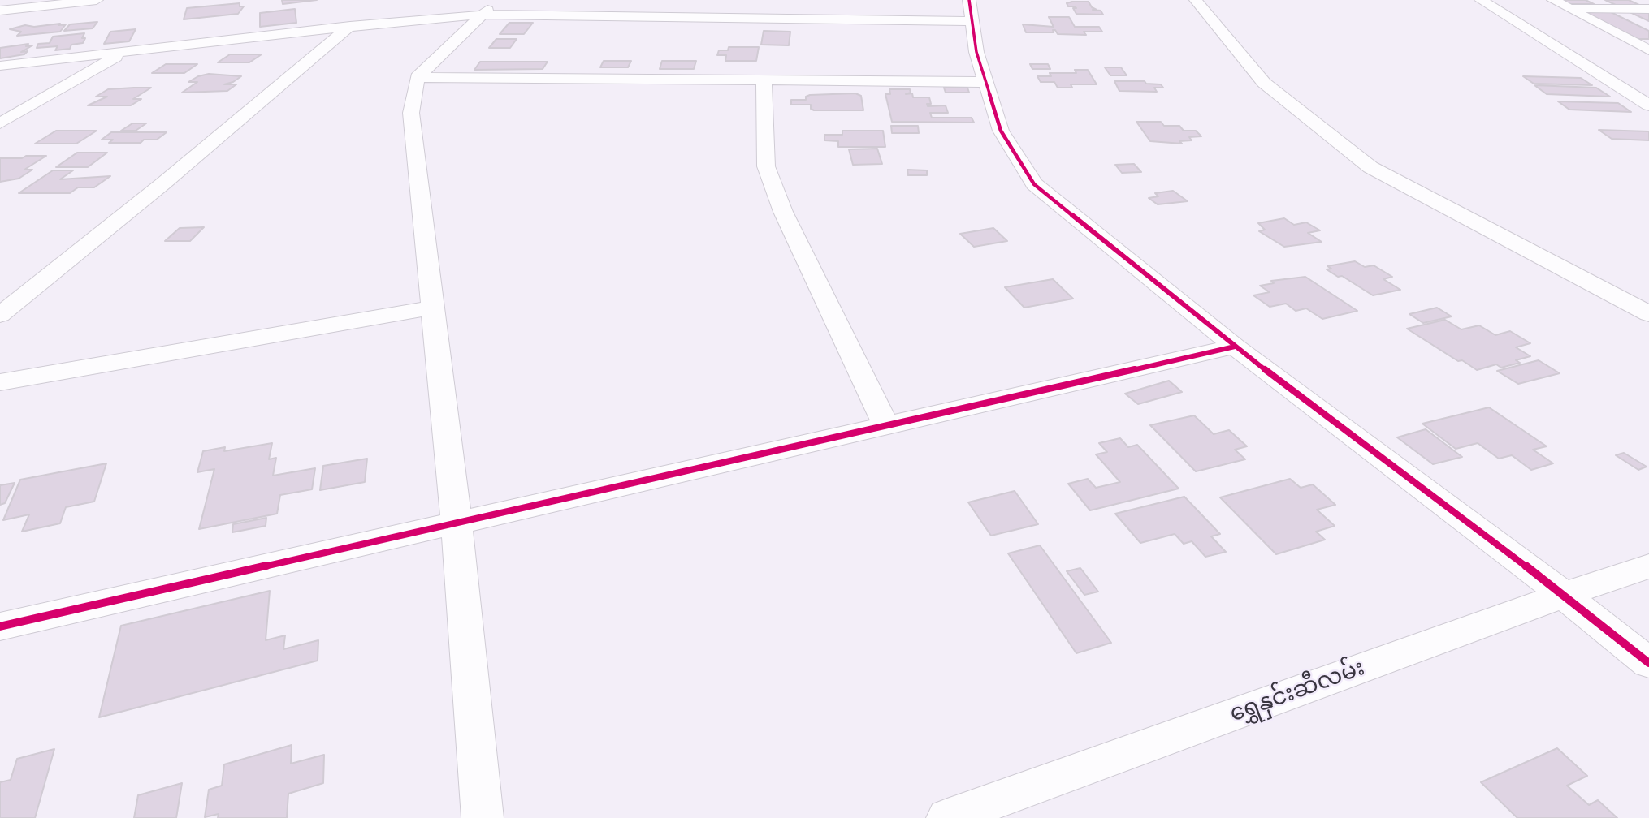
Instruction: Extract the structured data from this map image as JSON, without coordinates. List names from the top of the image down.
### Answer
{
  "streets": {
    "street": ["ရွှေနှင်းဆီလမ်း"]
  }
}
